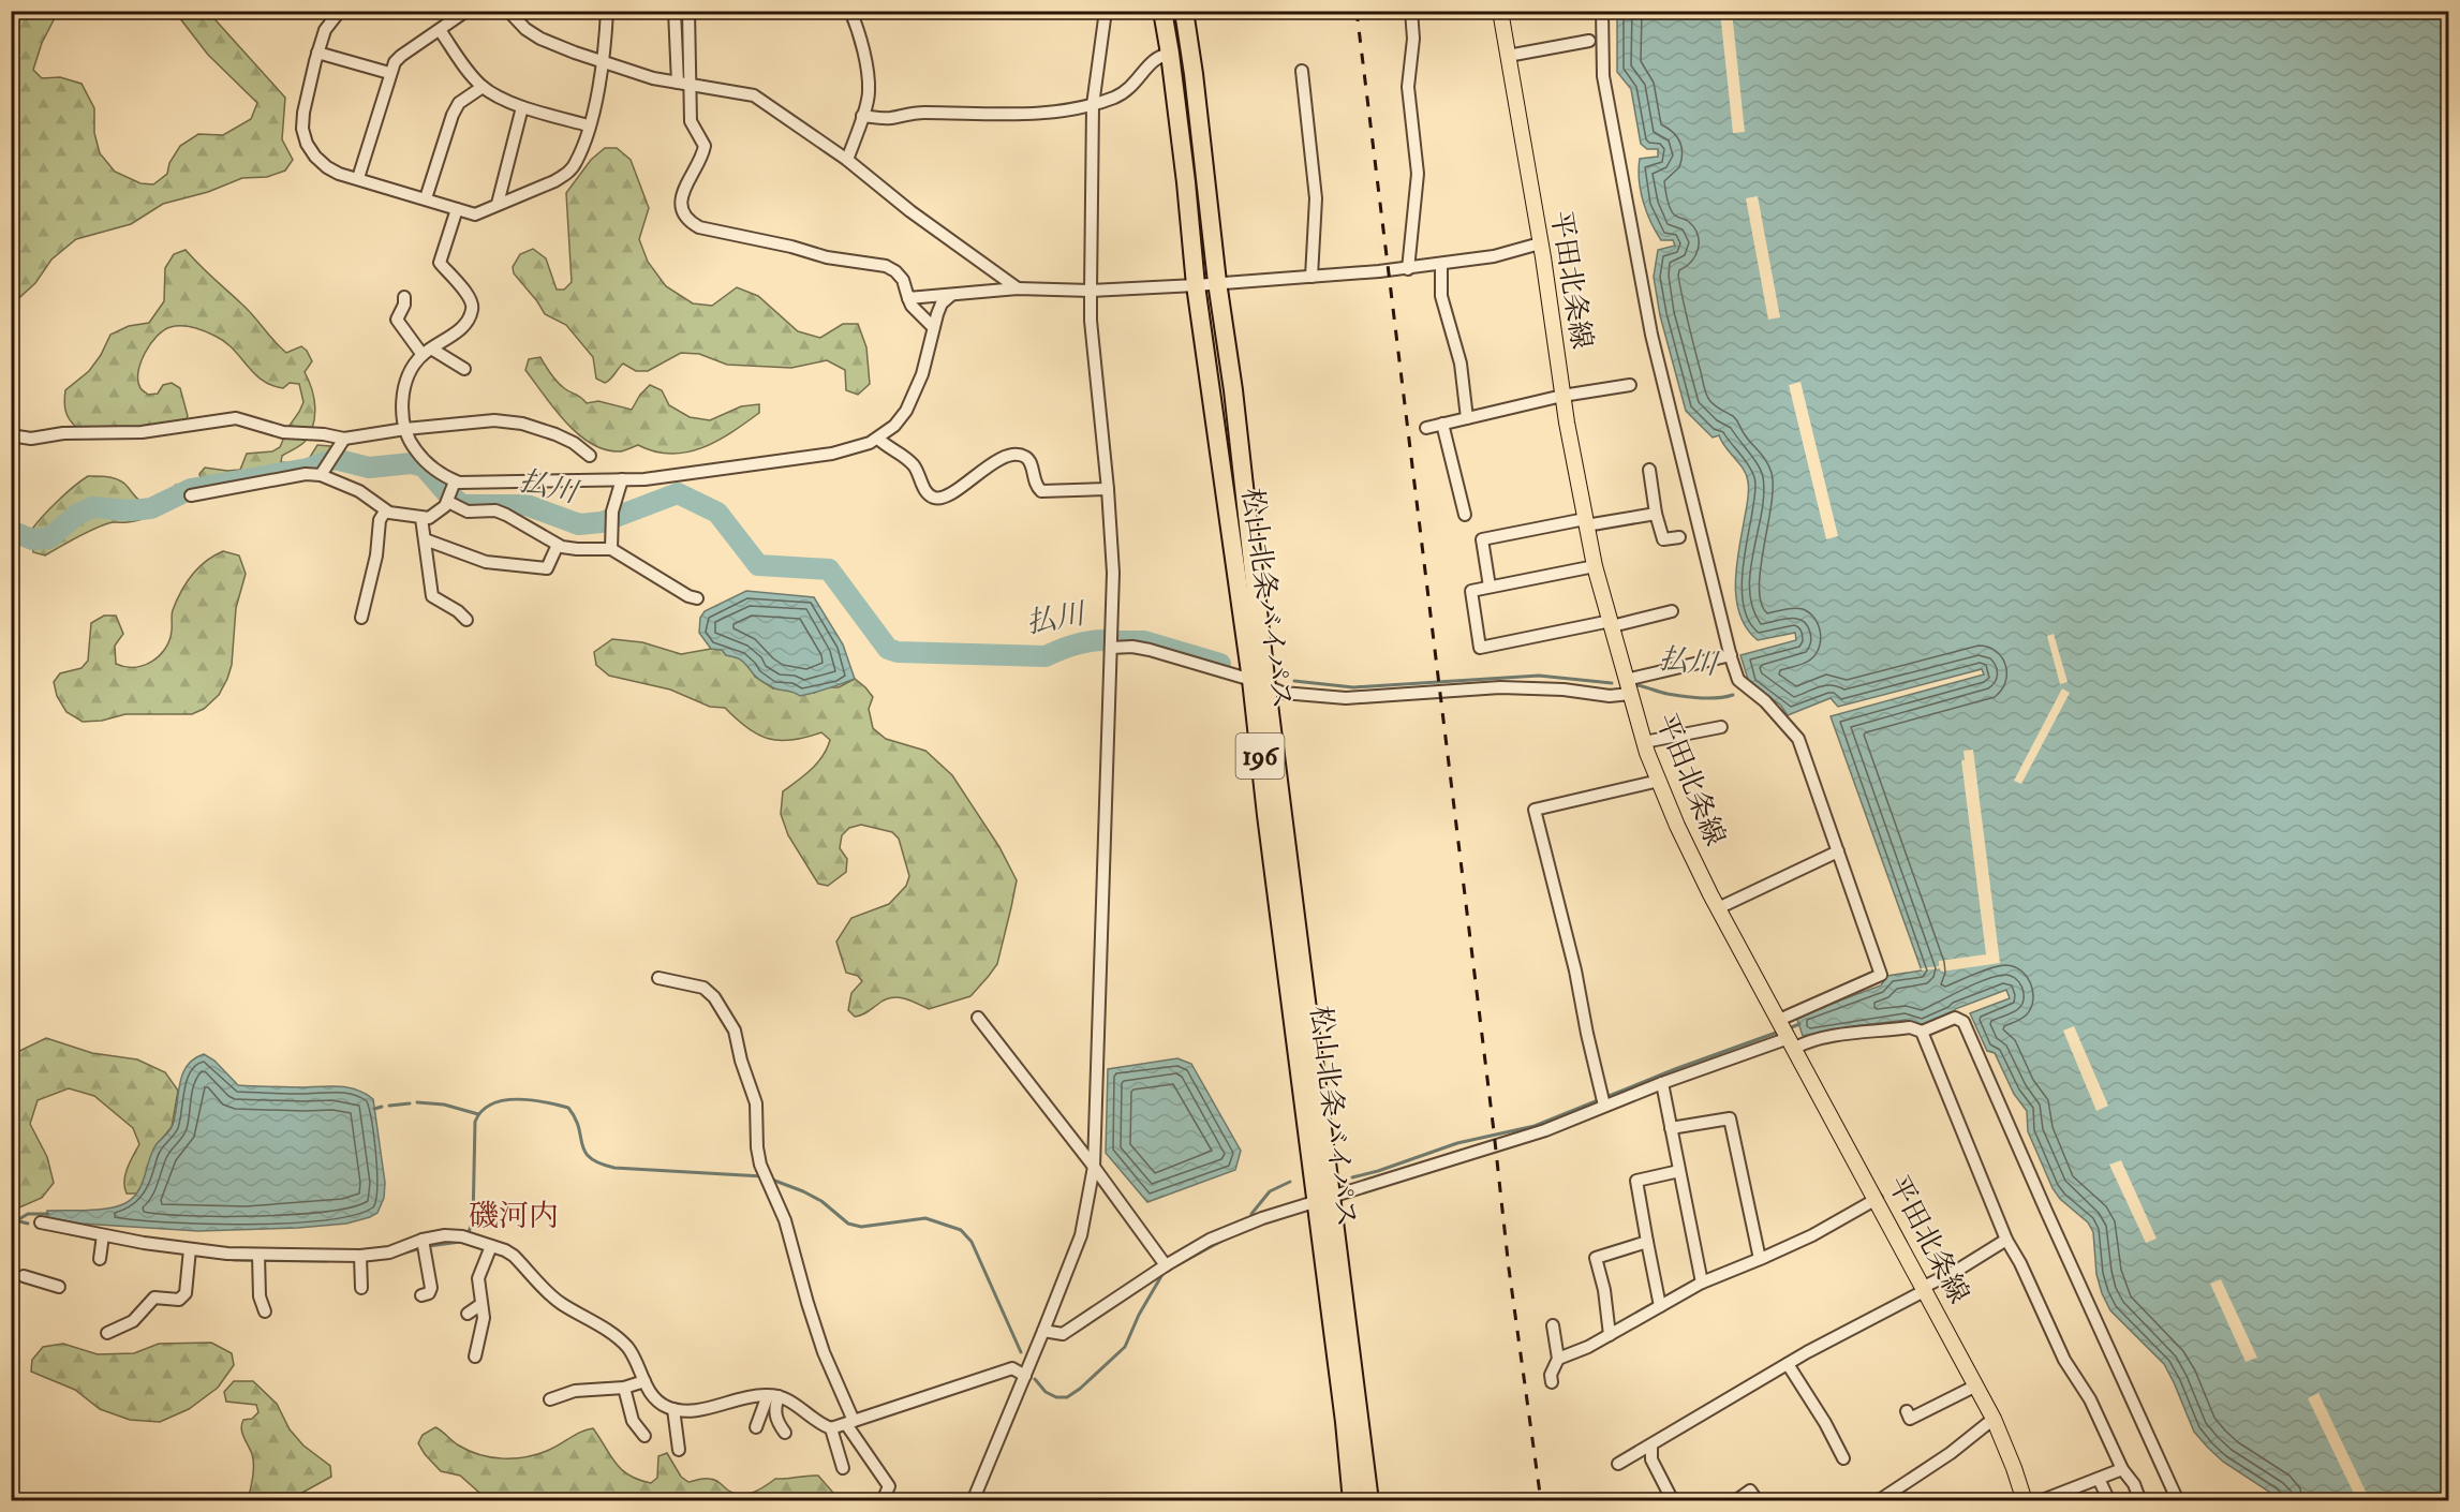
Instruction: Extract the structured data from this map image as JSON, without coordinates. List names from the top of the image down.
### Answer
{
  "streets": {
    "highway": ["松山北条バイパス", "196"],
    "main road": ["平田北条線"]
  },
  "districts": ["磯河内"],
  "water": ["払川"]
}
